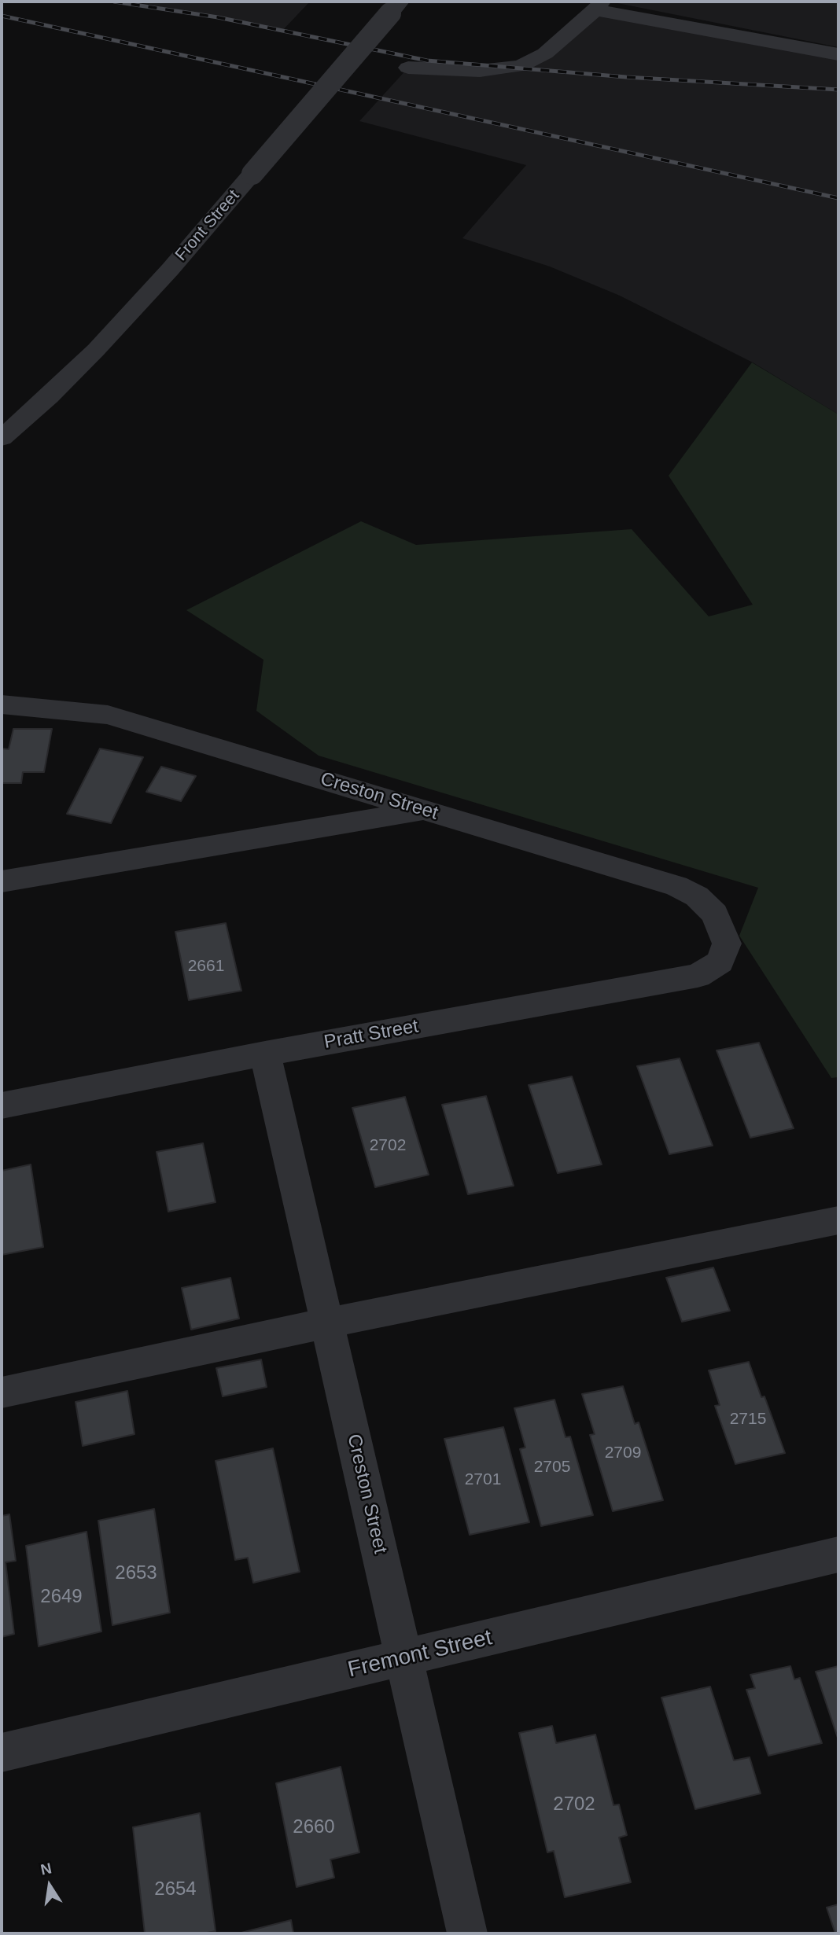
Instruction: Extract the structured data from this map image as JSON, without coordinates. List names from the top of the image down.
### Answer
{
  "streets": {
    "street": [
      "Front Street",
      "Creston Street",
      "Pratt Street",
      "Fremont Street"
    ]
  },
  "crossings": [
    ["Creston Street", "Pratt Street"],
    ["Creston Street", "Fremont Street"]
  ],
  "house_numbers": [
    "2661",
    "2702",
    "2715",
    "2709",
    "2705",
    "2701",
    "2653",
    "2649",
    "2702",
    "2660",
    "2654"
  ],
  "north": "top"
}
